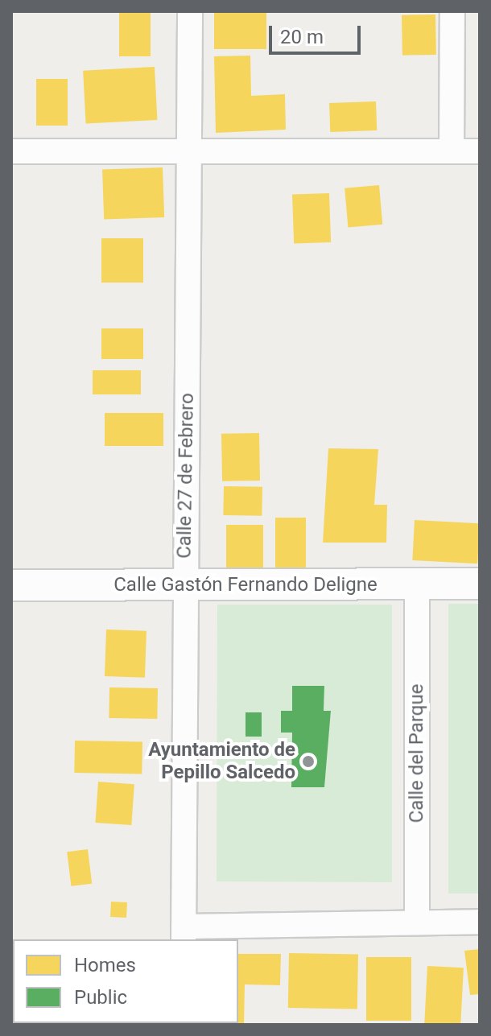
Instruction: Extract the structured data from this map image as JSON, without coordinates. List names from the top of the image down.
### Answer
{
  "streets": {
    "street": ["Calle 27 de Febrero", "Calle Gastón Fernando Deligne", "Calle del Parque"]
  },
  "crossings": [
    ["Calle 27 de Febrero", "Calle Gastón Fernando Deligne"],
    ["Calle Gastón Fernando Deligne", "Calle del Parque"]
  ],
  "places": ["Ayuntamiento de Pepillo Salcedo"],
  "legend": ["Homes", "Public"],
  "scale_bar": "20 m"
}
